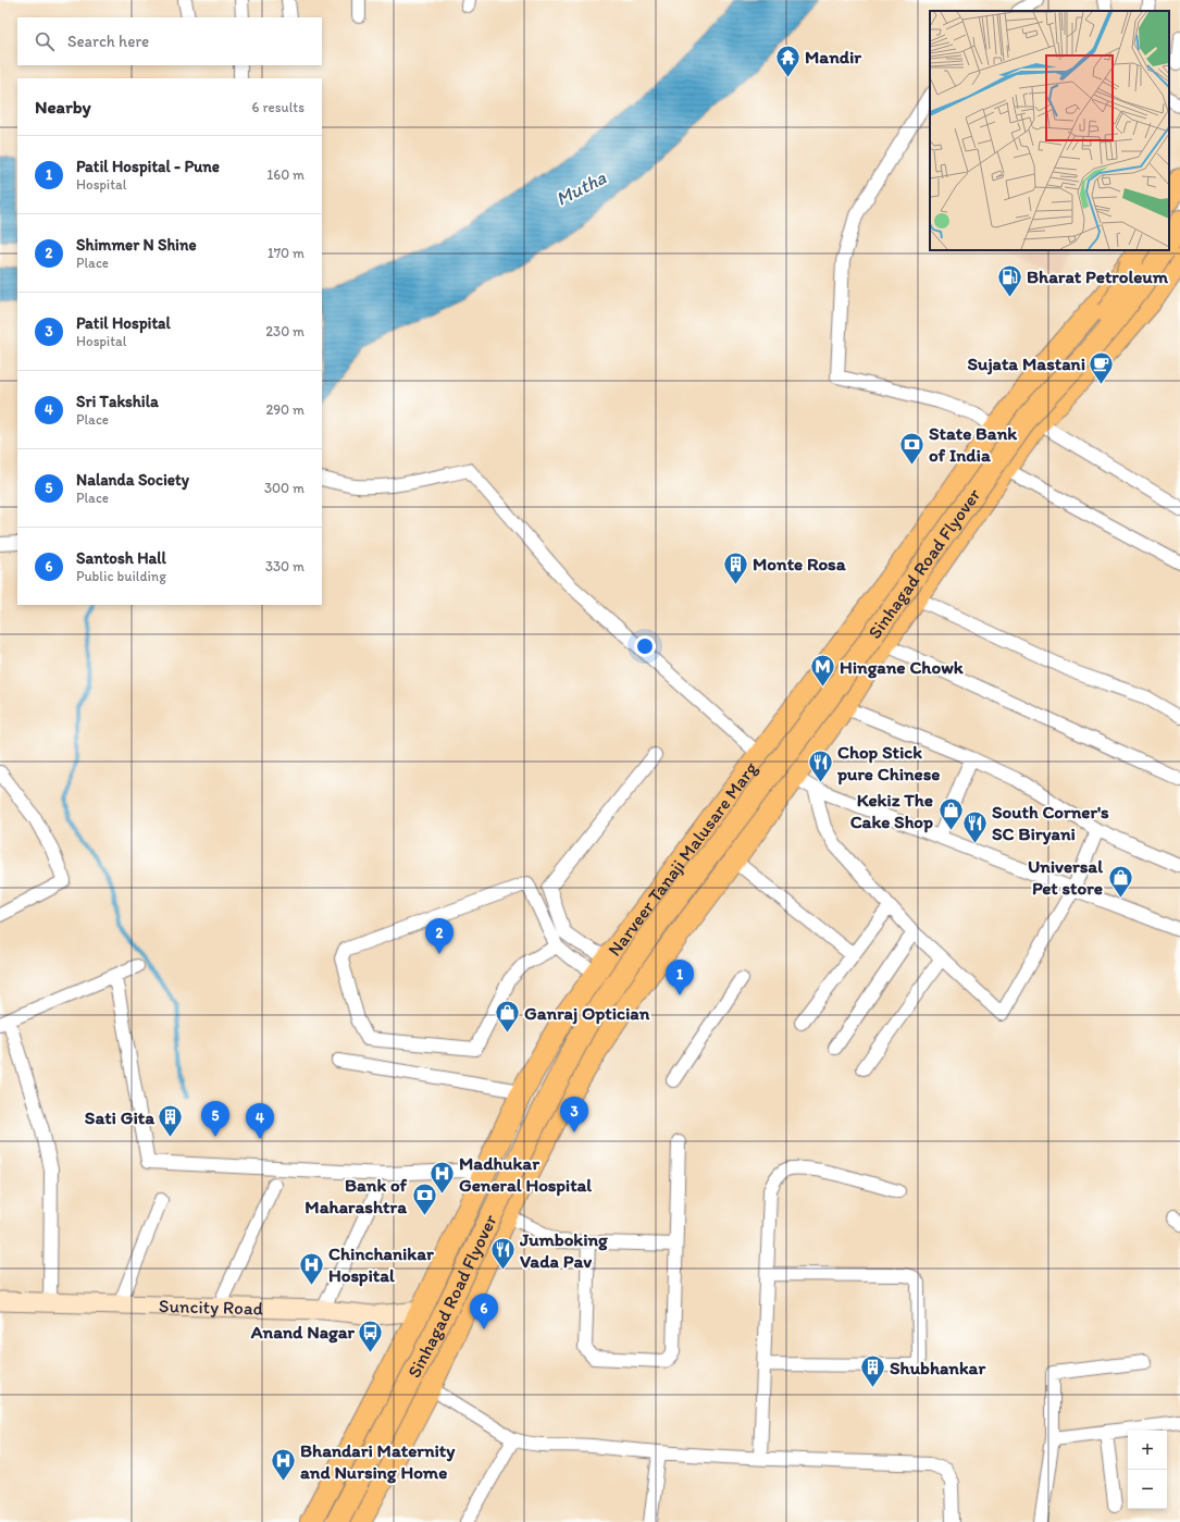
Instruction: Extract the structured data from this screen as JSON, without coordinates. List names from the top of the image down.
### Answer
{
  "streets": {
    "main road": ["Sinhagad Road Flyover", "Narveer Tanaji Malusare Marg"],
    "street": ["Suncity Road"]
  },
  "crossings": [
    ["Sinhagad Road Flyover", "Narveer Tanaji Malusare Marg"],
    ["Narveer Tanaji Malusare Marg", "Suncity Road"]
  ],
  "water": ["Mutha"],
  "places": {
    "temple": ["Mandir"],
    "fuel station": ["Bharat Petroleum"],
    "cafe": ["Sujata Mastani"],
    "bank": ["State Bank of India", "Bank of Maharashtra"],
    "building": ["Monte Rosa", "Sati Gita", "Shubhankar"],
    "metro station": ["Hingane Chowk"],
    "restaurant": ["Chop Stick pure Chinese", "South Corner's SC Biryani", "Jumboking Vada Pav"],
    "shop": ["Kekiz The Cake Shop", "Universal Pet store", "Ganraj Optician"],
    "hospital": ["Madhukar General Hospital", "Chinchanikar Hospital", "Bhandari Maternity and Nursing Home"],
    "bus stop": ["Anand Nagar"]
  },
  "page": {
    "search": "Search here",
    "heading": ["Nearby", "6 results"],
    "list": [
      {
        "mark": "1",
        "name": "Patil Hospital - Pune",
        "note": "Hospital",
        "value": "160 m"
      },
      {
        "mark": "2",
        "name": "Shimmer N Shine",
        "note": "Place",
        "value": "170 m"
      },
      {
        "mark": "3",
        "name": "Patil Hospital",
        "note": "Hospital",
        "value": "230 m"
      },
      {
        "mark": "4",
        "name": "Sri Takshila",
        "note": "Place",
        "value": "290 m"
      },
      {
        "mark": "5",
        "name": "Nalanda Society",
        "note": "Place",
        "value": "300 m"
      },
      {
        "mark": "6",
        "name": "Santosh Hall",
        "note": "Public building",
        "value": "330 m"
      }
    ],
    "pins": [
      "2",
      "1",
      "3",
      "5",
      "4",
      "6"
    ],
    "map_buttons": ["+", "−"]
  }
}
